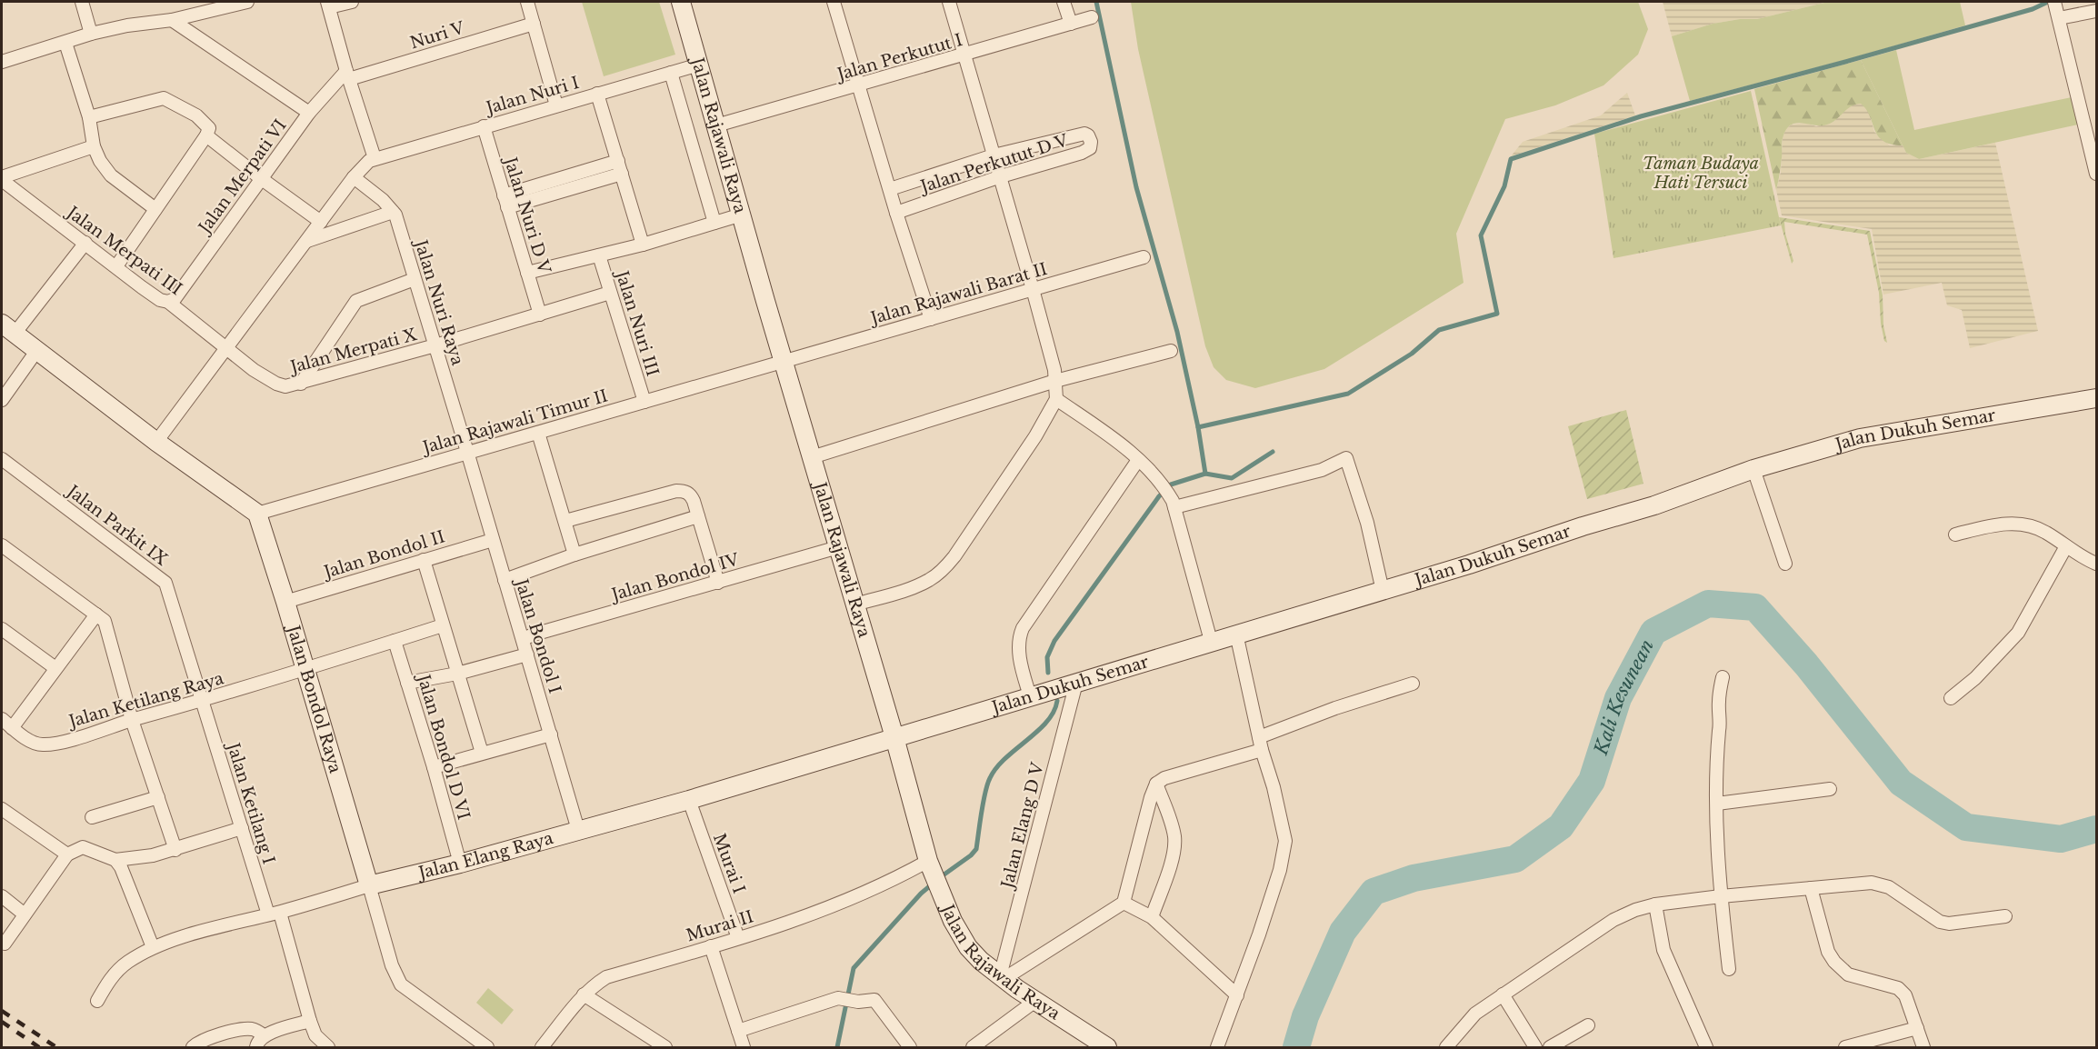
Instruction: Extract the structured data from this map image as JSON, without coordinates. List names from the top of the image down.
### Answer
{
  "streets": {
    "street": [
      "Nuri V",
      "Jalan Perkutut I",
      "Jalan Nuri I",
      "Jalan Rajawali Raya",
      "Jalan Perkutut D V",
      "Jalan Merpati VI",
      "Jalan Nuri D V",
      "Jalan Merpati III",
      "Jalan Rajawali Barat II",
      "Jalan Nuri Raya",
      "Jalan Nuri III",
      "Jalan Merpati X",
      "Jalan Rajawali Timur II",
      "Jalan Dukuh Semar",
      "Jalan Parkit IX",
      "Jalan Bondol II",
      "Jalan Bondol IV",
      "Jalan Bondol I",
      "Jalan Bondol Raya",
      "Jalan Ketilang Raya",
      "Jalan Bondol D VI",
      "Jalan Ketilang I",
      "Jalan Elang D V",
      "Jalan Elang Raya",
      "Murai I",
      "Murai II"
    ]
  },
  "crossings": [
    ["Nuri V", "Jalan Merpati VI"],
    ["Jalan Perkutut I", "Jalan Rajawali Raya"],
    ["Jalan Nuri I", "Jalan Rajawali Raya"],
    ["Jalan Nuri I", "Jalan Nuri D V"],
    ["Jalan Rajawali Raya", "Jalan Rajawali Barat II"],
    ["Jalan Rajawali Raya", "Jalan Rajawali Timur II"],
    ["Jalan Rajawali Raya", "Jalan Dukuh Semar"],
    ["Jalan Rajawali Raya", "Jalan Bondol IV"],
    ["Jalan Rajawali Raya", "Jalan Elang D V"],
    ["Jalan Rajawali Raya", "Jalan Elang Raya"],
    ["Jalan Rajawali Raya", "Murai II"],
    ["Jalan Merpati VI", "Jalan Merpati III"],
    ["Jalan Nuri D V", "Jalan Merpati X"],
    ["Jalan Merpati III", "Jalan Merpati X"],
    ["Jalan Rajawali Barat II", "Jalan Rajawali Timur II"],
    ["Jalan Nuri Raya", "Jalan Merpati X"],
    ["Jalan Nuri Raya", "Jalan Rajawali Timur II"],
    ["Jalan Nuri Raya", "Jalan Bondol I"],
    ["Jalan Nuri III", "Jalan Merpati X"],
    ["Jalan Nuri III", "Jalan Rajawali Timur II"],
    ["Jalan Rajawali Timur II", "Jalan Bondol I"],
    ["Jalan Rajawali Timur II", "Jalan Bondol Raya"],
    ["Jalan Dukuh Semar", "Jalan Elang D V"],
    ["Jalan Dukuh Semar", "Jalan Elang Raya"],
    ["Jalan Parkit IX", "Jalan Ketilang Raya"],
    ["Jalan Parkit IX", "Jalan Ketilang I"],
    ["Jalan Bondol II", "Jalan Bondol I"],
    ["Jalan Bondol II", "Jalan Bondol Raya"],
    ["Jalan Bondol IV", "Jalan Bondol I"],
    ["Jalan Bondol I", "Jalan Elang Raya"],
    ["Jalan Bondol Raya", "Jalan Ketilang Raya"],
    ["Jalan Bondol Raya", "Jalan Elang Raya"],
    ["Jalan Ketilang Raya", "Jalan Bondol D VI"],
    ["Jalan Ketilang Raya", "Jalan Ketilang I"],
    ["Jalan Bondol D VI", "Jalan Elang Raya"],
    ["Jalan Ketilang I", "Jalan Elang Raya"],
    ["Jalan Elang Raya", "Murai I"],
    ["Murai I", "Murai II"]
  ],
  "water": ["Kali Kesunean"],
  "parks": ["Taman Budaya Hati Tersuci"]
}
